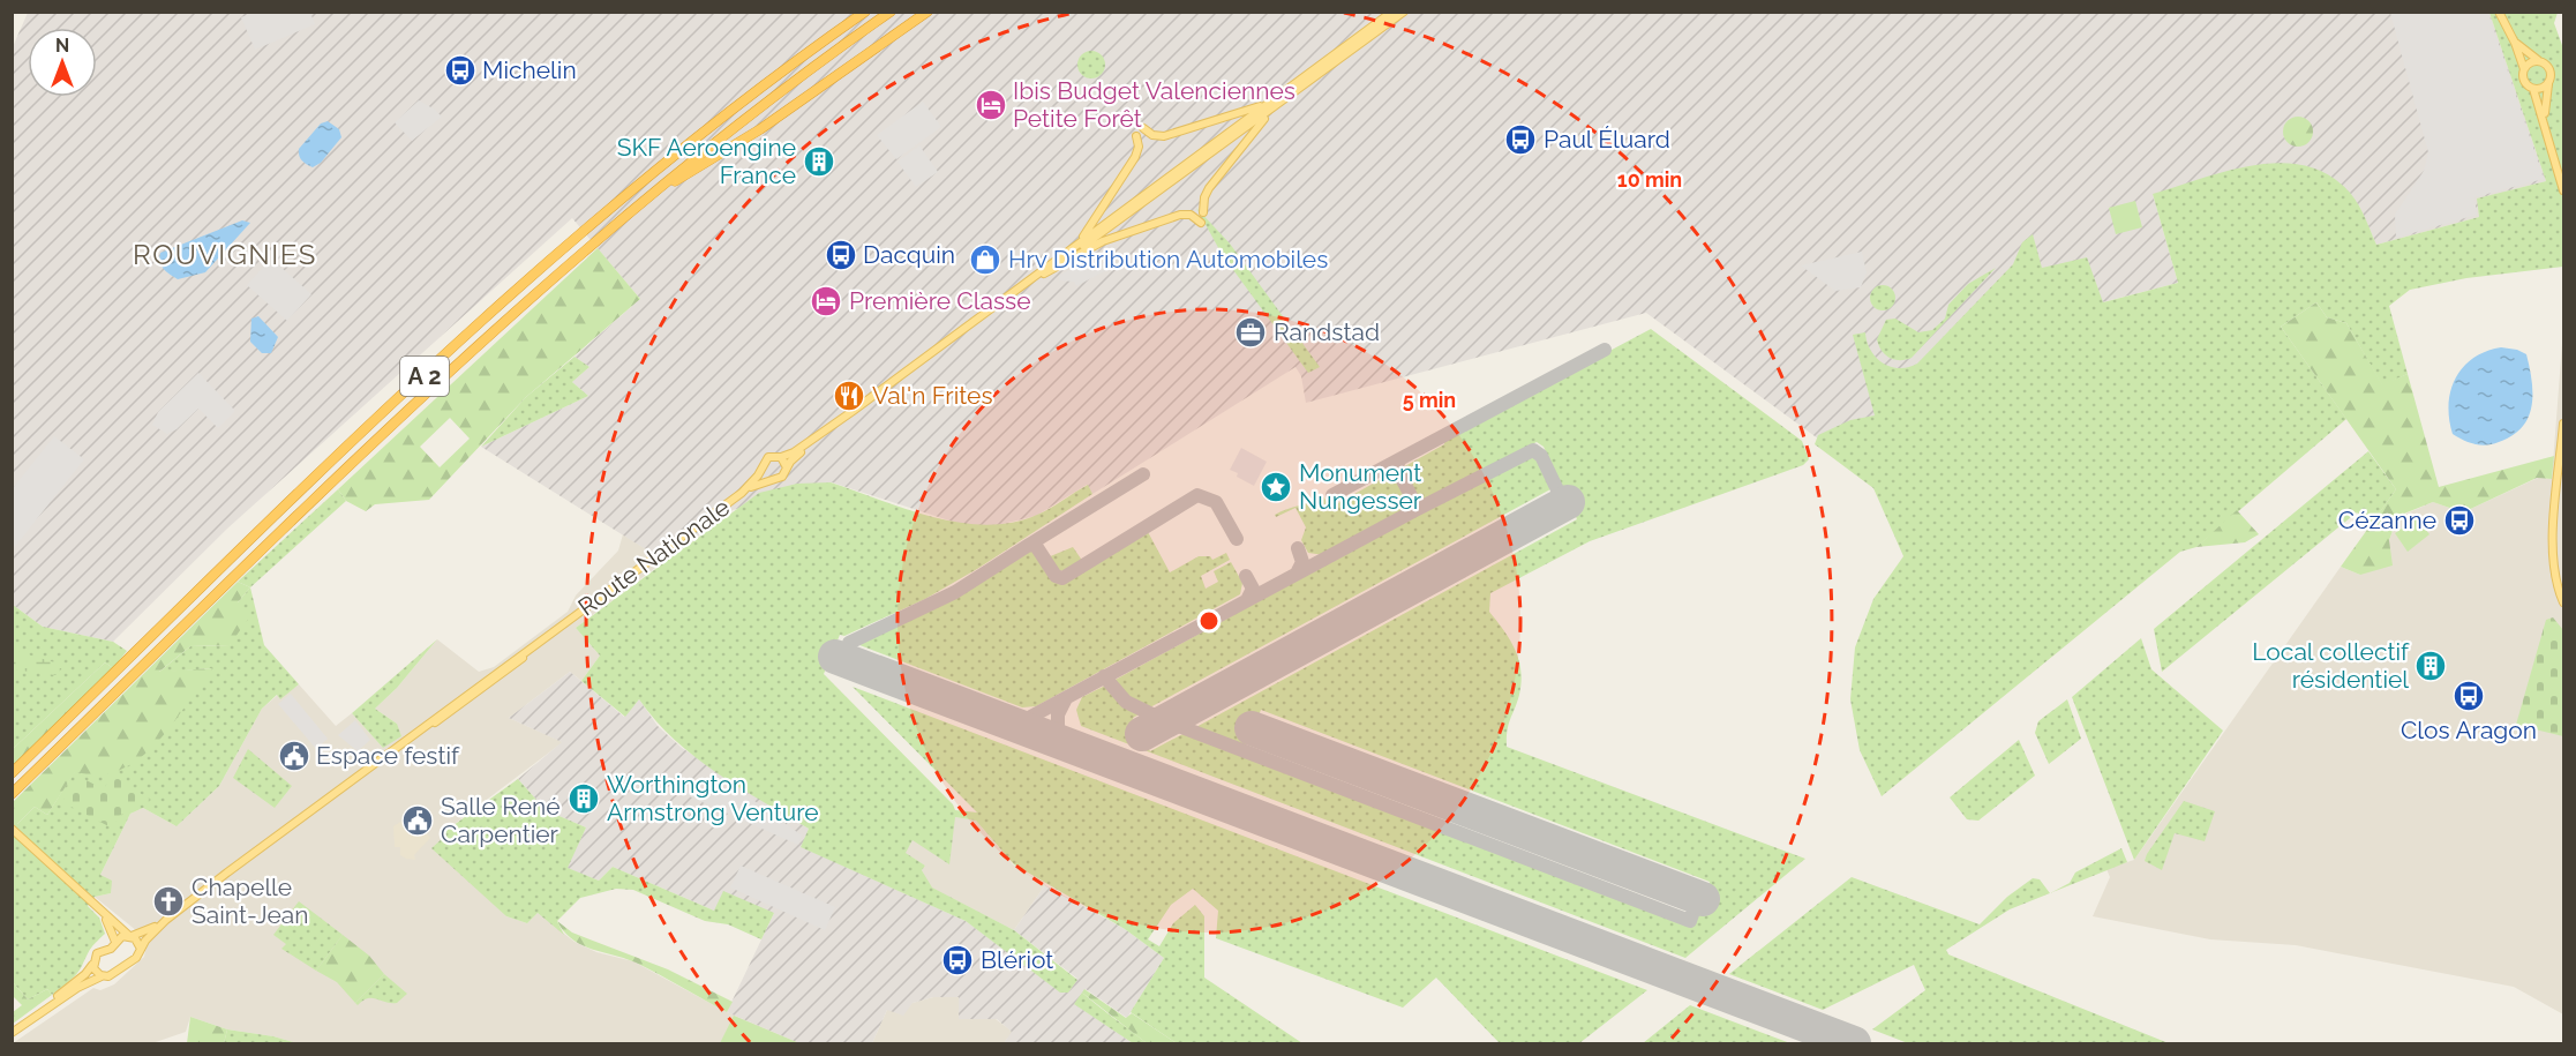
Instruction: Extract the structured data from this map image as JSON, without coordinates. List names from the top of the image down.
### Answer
{
  "streets": {
    "highway": ["A 2"],
    "main road": ["Route Nationale"]
  },
  "districts": ["ROUVIGNIES"],
  "places": {
    "bus stop": [
      "Michelin",
      "Paul Éluard",
      "Dacquin",
      "Cézanne",
      "Clos Aragon",
      "Blériot"
    ],
    "hotel": ["Ibis Budget Valenciennes Petite Forêt", "Première Classe"],
    "building": ["SKF Aeroengine France", "Local collectif résidentiel", "Worthington Armstrong Venture"],
    "shop": ["Hrv Distribution Automobiles"],
    "office": ["Randstad"],
    "restaurant": ["Val'n Frites"],
    "place": ["Monument Nungesser"],
    "public building": ["Espace festif", "Salle René Carpentier"],
    "church": ["Chapelle Saint-Jean"]
  },
  "north": "top",
  "rings": ["10 min", "5 min"]
}
